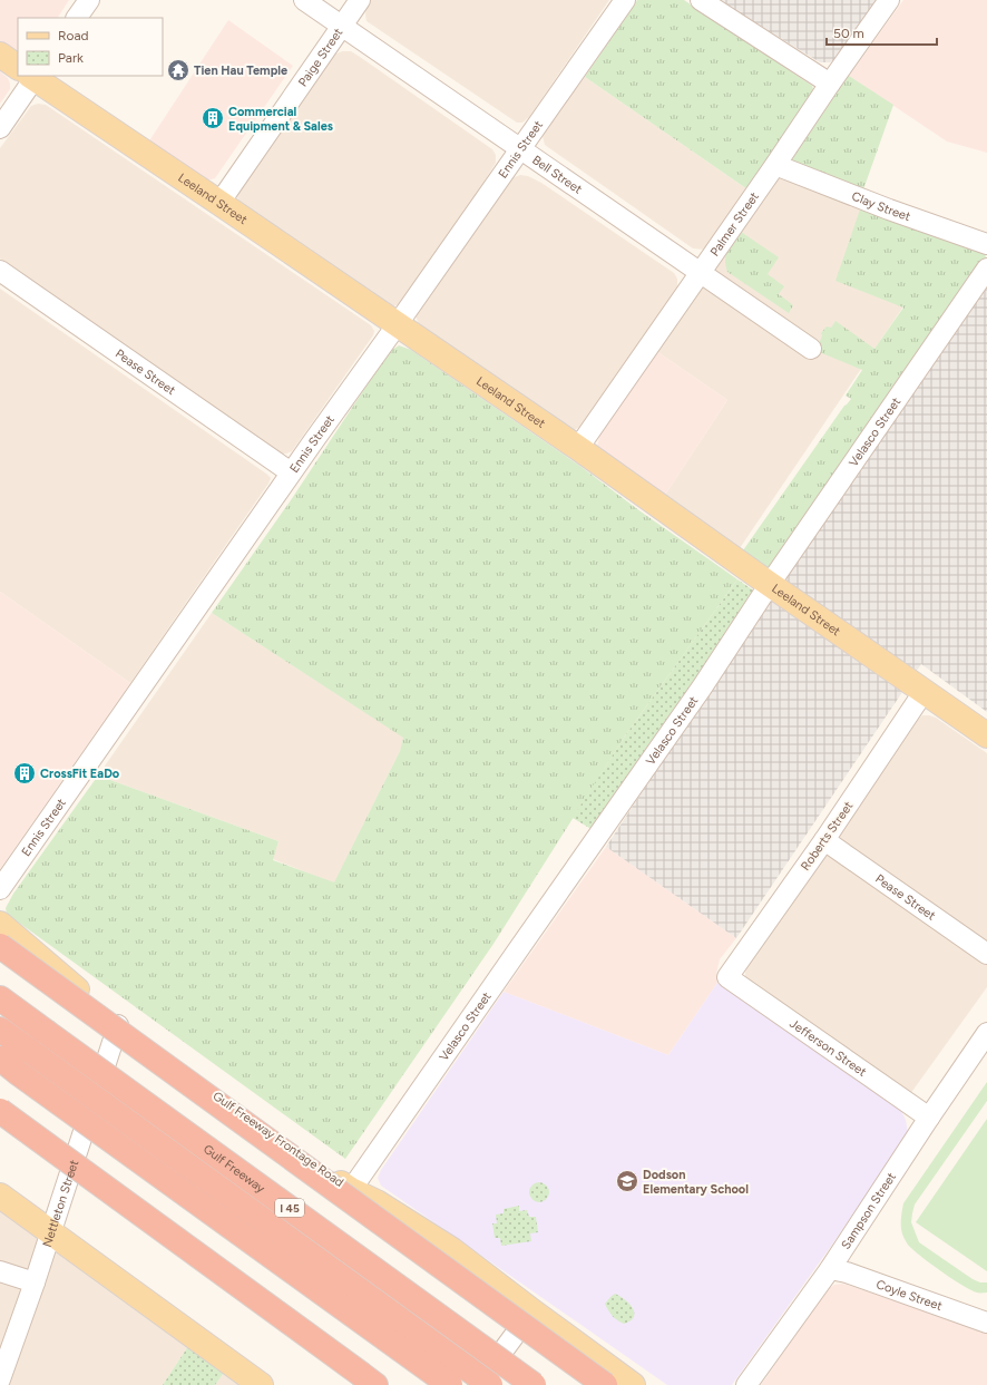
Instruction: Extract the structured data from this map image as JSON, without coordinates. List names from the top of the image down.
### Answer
{
  "streets": {
    "highway": ["Gulf Freeway", "I 45"],
    "main road": ["Leeland Street", "Gulf Freeway Frontage Road"],
    "street": [
      "Paige Street",
      "Ennis Street",
      "Bell Street",
      "Clay Street",
      "Palmer Street",
      "Pease Street",
      "Velasco Street",
      "Roberts Street",
      "Jefferson Street",
      "Nettleton Street",
      "Sampson Street",
      "Coyle Street"
    ]
  },
  "crossings": [
    ["Paige Street", "Bell Street"],
    ["Paige Street", "Leeland Street"],
    ["Ennis Street", "Bell Street"],
    ["Ennis Street", "Leeland Street"],
    ["Ennis Street", "Pease Street"],
    ["Bell Street", "Palmer Street"],
    ["Leeland Street", "Palmer Street"],
    ["Leeland Street", "Velasco Street"],
    ["Leeland Street", "Roberts Street"],
    ["Clay Street", "Palmer Street"],
    ["Pease Street", "Roberts Street"],
    ["Velasco Street", "Gulf Freeway Frontage Road"],
    ["Roberts Street", "Jefferson Street"],
    ["Jefferson Street", "Sampson Street"],
    ["Gulf Freeway Frontage Road", "Nettleton Street"],
    ["Sampson Street", "Coyle Street"]
  ],
  "places": {
    "temple": ["Tien Hau Temple"],
    "building": ["Commercial Equipment & Sales", "CrossFit EaDo"],
    "school or university": ["Dodson Elementary School"]
  },
  "legend": ["Road", "Park"],
  "scale_bar": "50 m"
}
